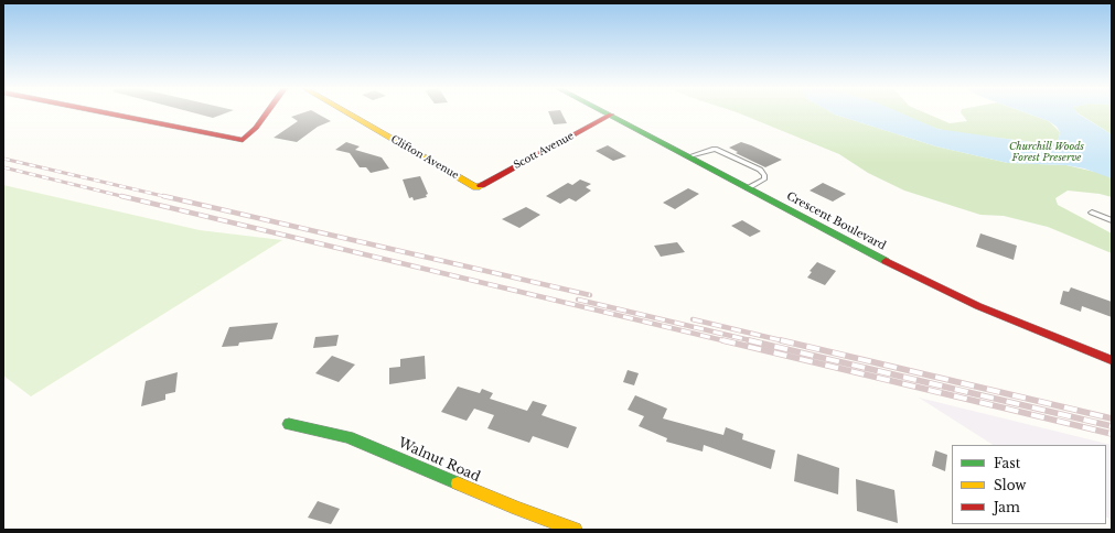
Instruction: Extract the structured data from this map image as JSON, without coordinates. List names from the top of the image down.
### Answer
{
  "streets": {
    "street": [
      "Scott Avenue",
      "Clifton Avenue",
      "Crescent Boulevard",
      "Walnut Road"
    ]
  },
  "crossings": [
    ["Scott Avenue", "Clifton Avenue"],
    ["Scott Avenue", "Crescent Boulevard"]
  ],
  "parks": ["Churchill Woods Forest Preserve"],
  "legend": ["Fast", "Slow", "Jam"]
}
